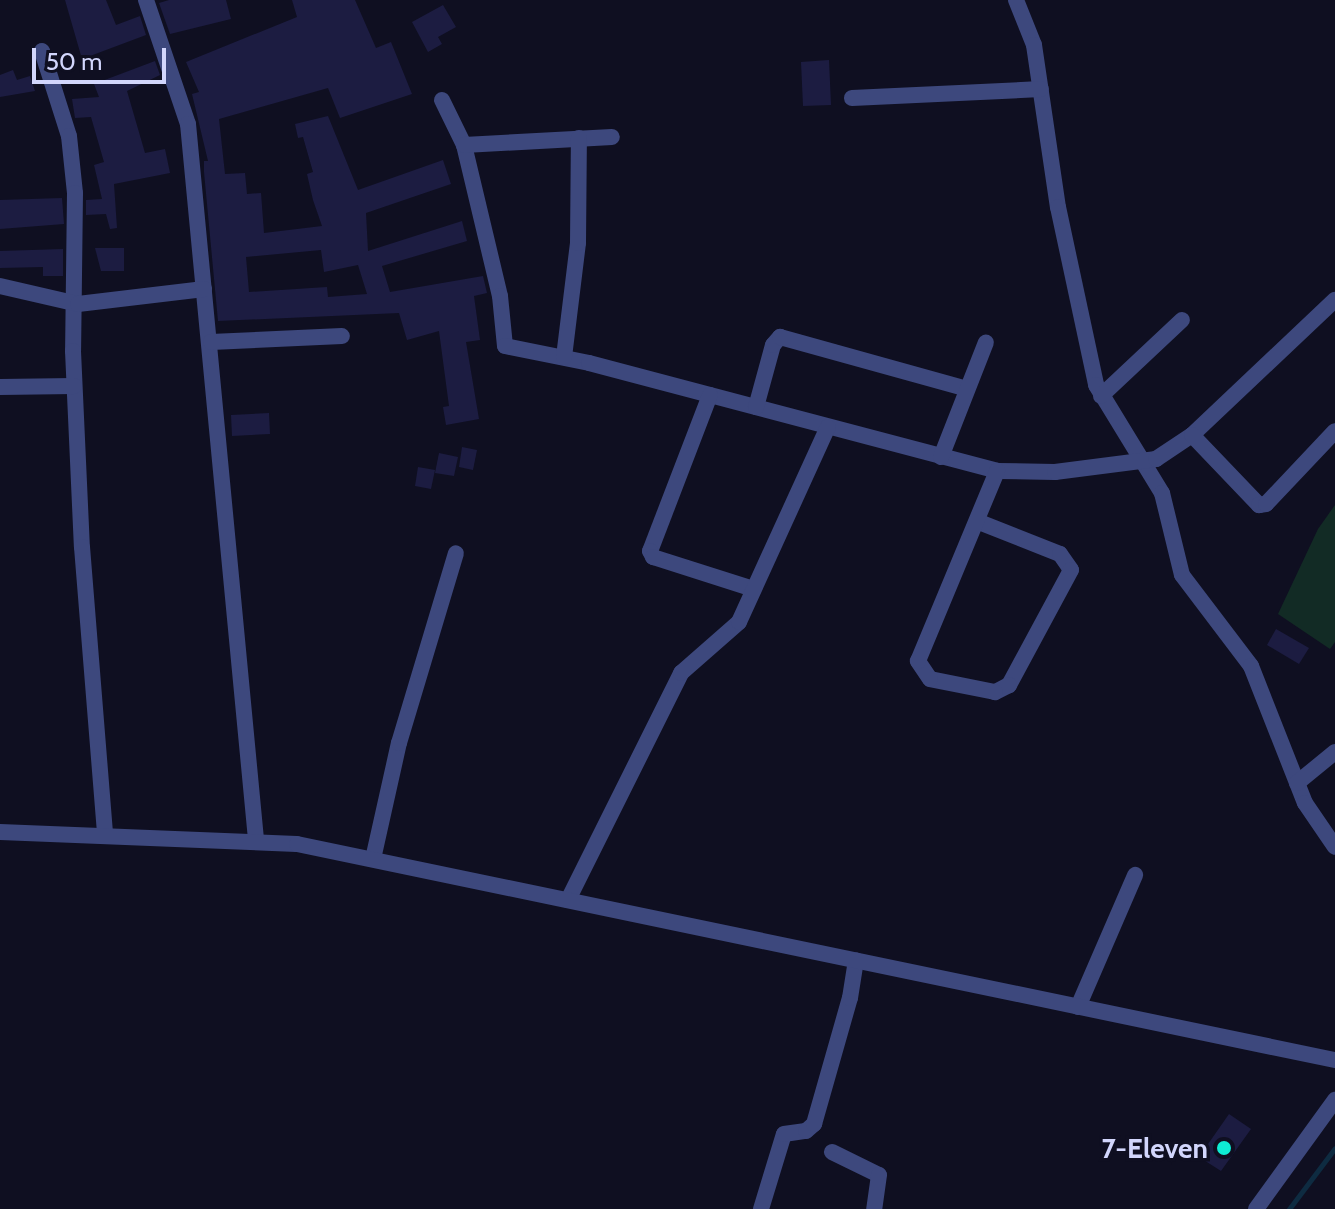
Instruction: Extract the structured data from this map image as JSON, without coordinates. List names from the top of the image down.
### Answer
{
  "places": ["7-Eleven"],
  "scale_bar": "50 m"
}
